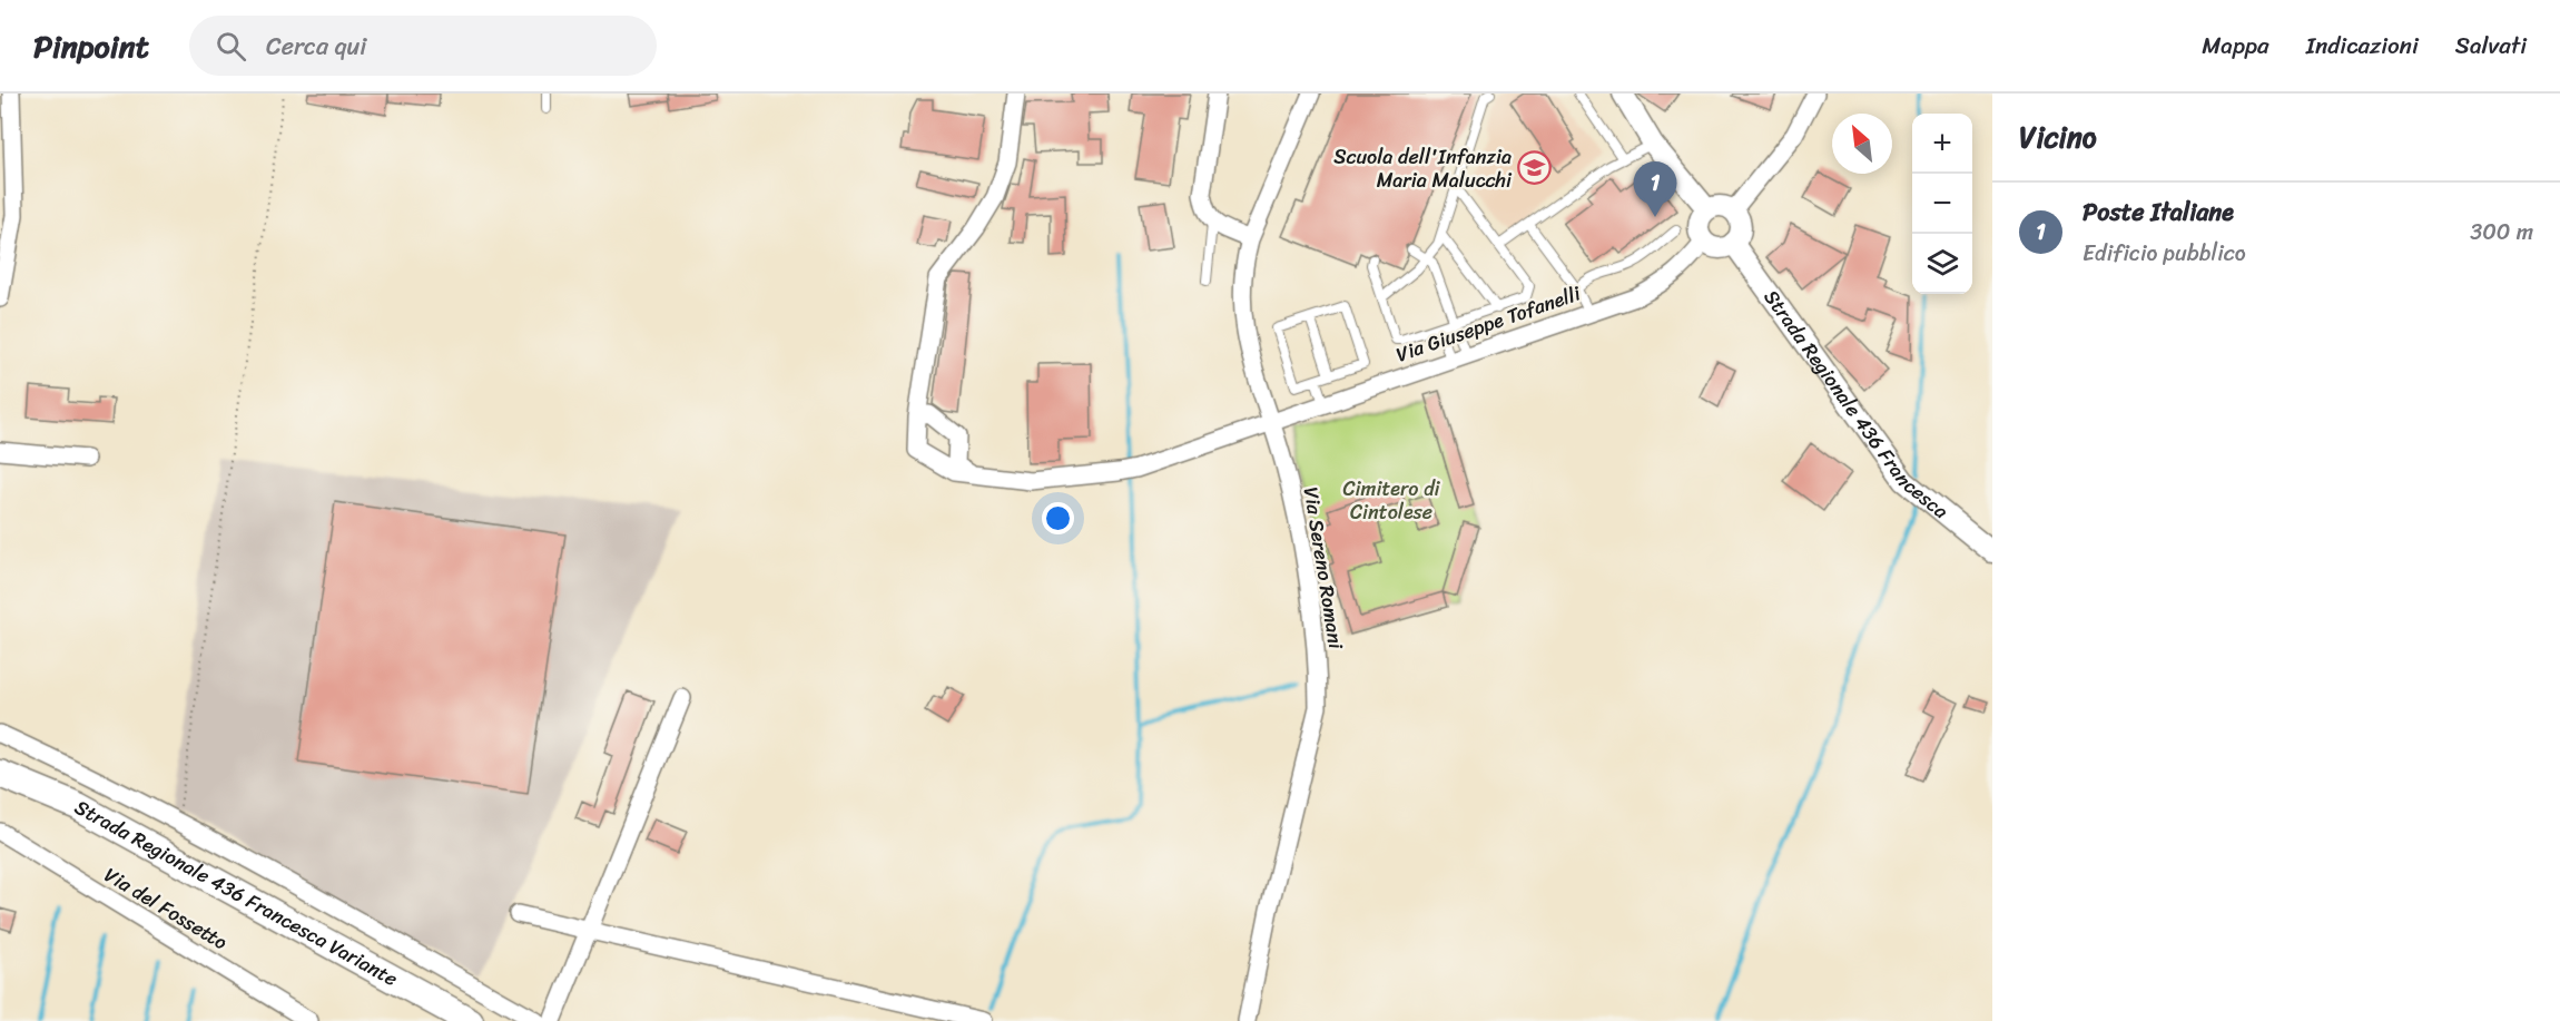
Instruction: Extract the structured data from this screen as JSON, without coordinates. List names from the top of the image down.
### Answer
{
  "streets": {
    "main road": ["Strada Regionale 436 Francesca Variante"],
    "street": [
      "Via Giuseppe Tofanelli",
      "Strada Regionale 436 Francesca",
      "Via Sereno Romani",
      "Via del Fossetto"
    ]
  },
  "crossings": [
    ["Via Giuseppe Tofanelli", "Strada Regionale 436 Francesca"],
    ["Via Giuseppe Tofanelli", "Via Sereno Romani"]
  ],
  "parks": ["Cimitero di Cintolese"],
  "places": {
    "school or university": ["Scuola dell'Infanzia Maria Malucchi"]
  },
  "north": "top left",
  "page": {
    "header": "Pinpoint",
    "search": "Cerca qui",
    "nav": ["Mappa", "Indicazioni", "Salvati"],
    "heading": "Vicino",
    "map_buttons": ["+", "−"],
    "pins": "1",
    "list": [
      {
        "mark": "1",
        "name": "Poste Italiane",
        "note": "Edificio pubblico",
        "value": "300 m"
      }
    ]
  }
}
